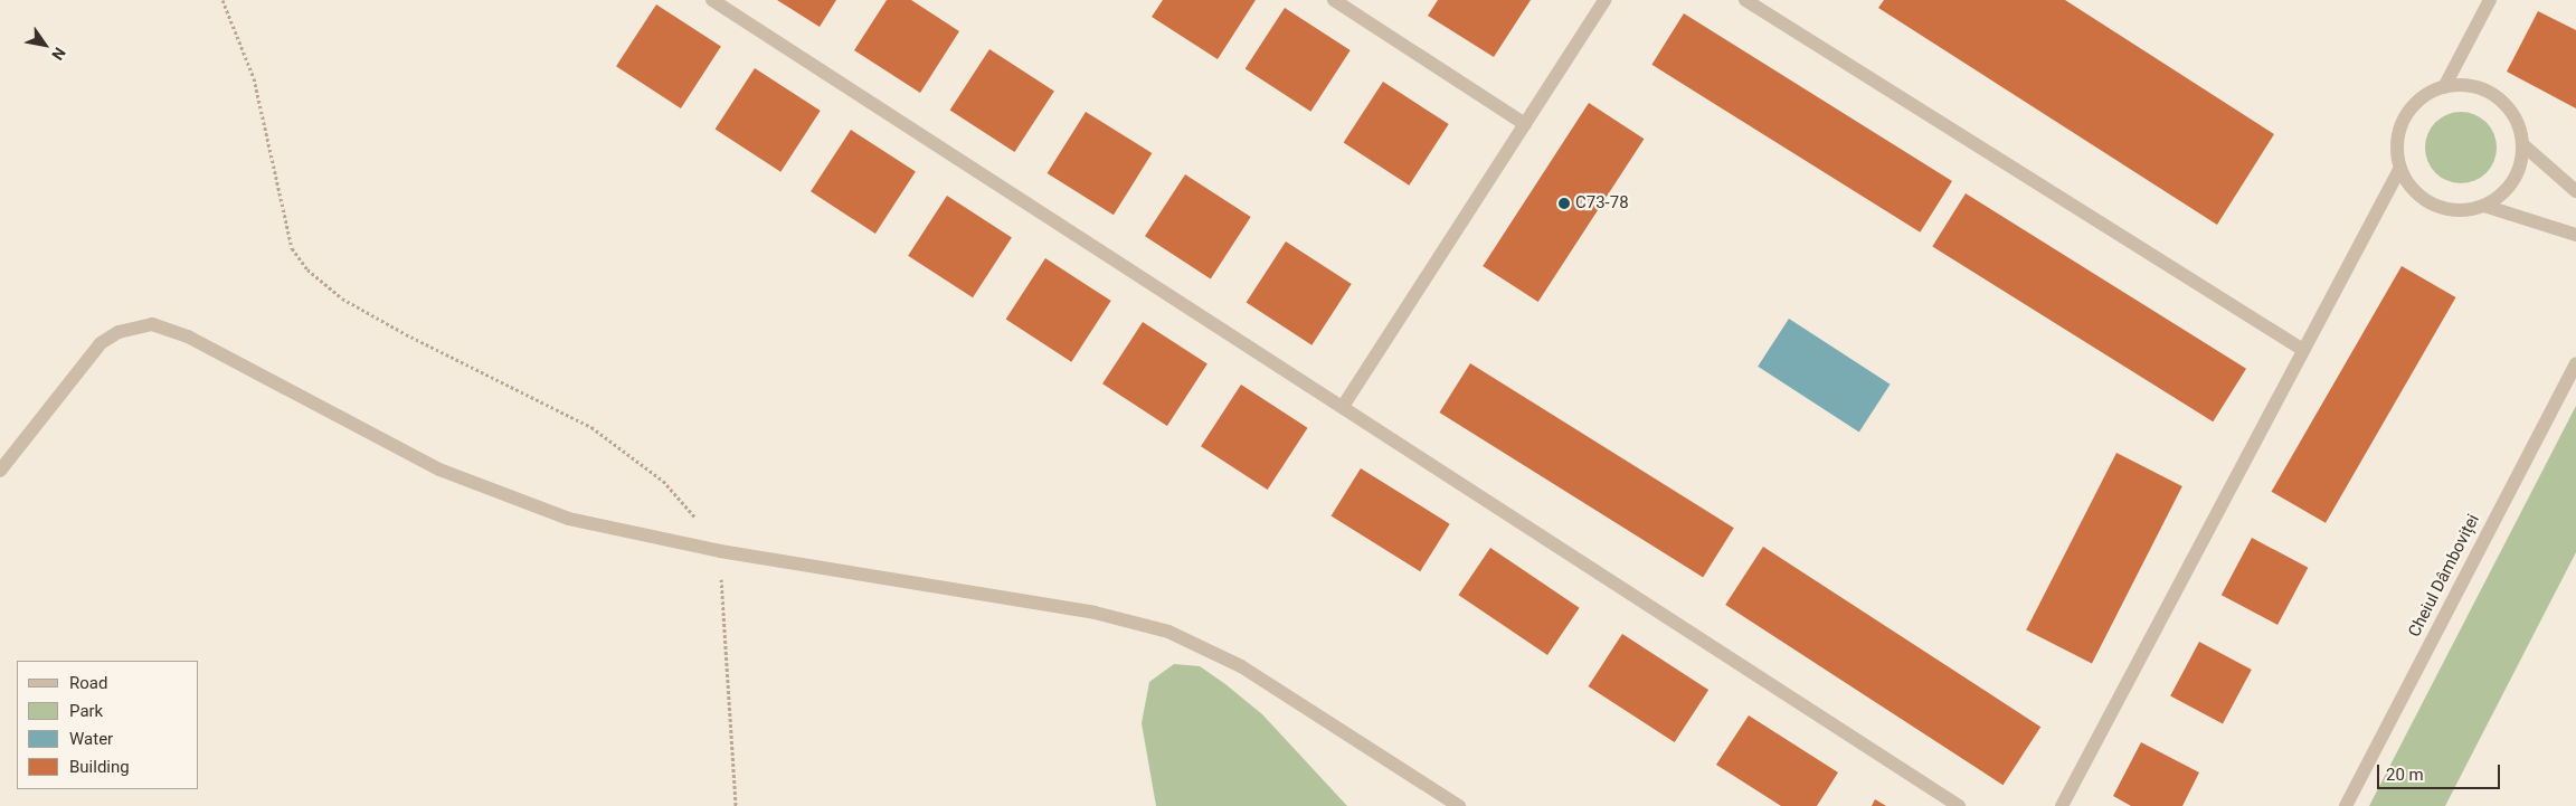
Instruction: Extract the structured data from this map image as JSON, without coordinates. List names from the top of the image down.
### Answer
{
  "streets": {
    "street": ["Cheiul Dâmboviței"]
  },
  "places": ["C73-78"],
  "legend": [
    "Road",
    "Park",
    "Water",
    "Building"
  ],
  "scale_bar": "20 m",
  "north": "bottom right"
}
